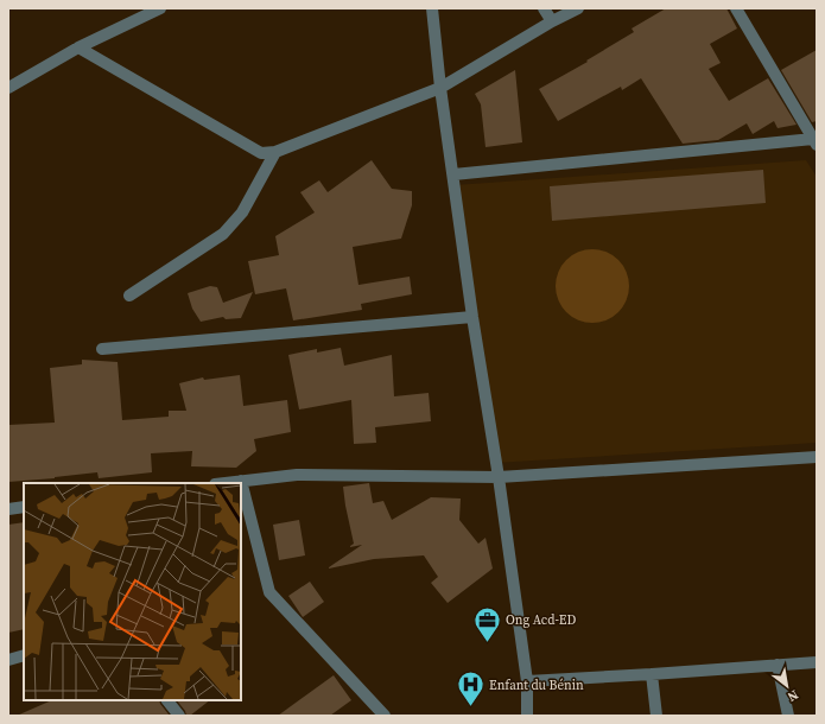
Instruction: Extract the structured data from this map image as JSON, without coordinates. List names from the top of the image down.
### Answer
{
  "places": {
    "office": ["Ong Acd-ED"],
    "hospital": ["Enfant du Bénin"]
  },
  "north": "bottom right"
}
